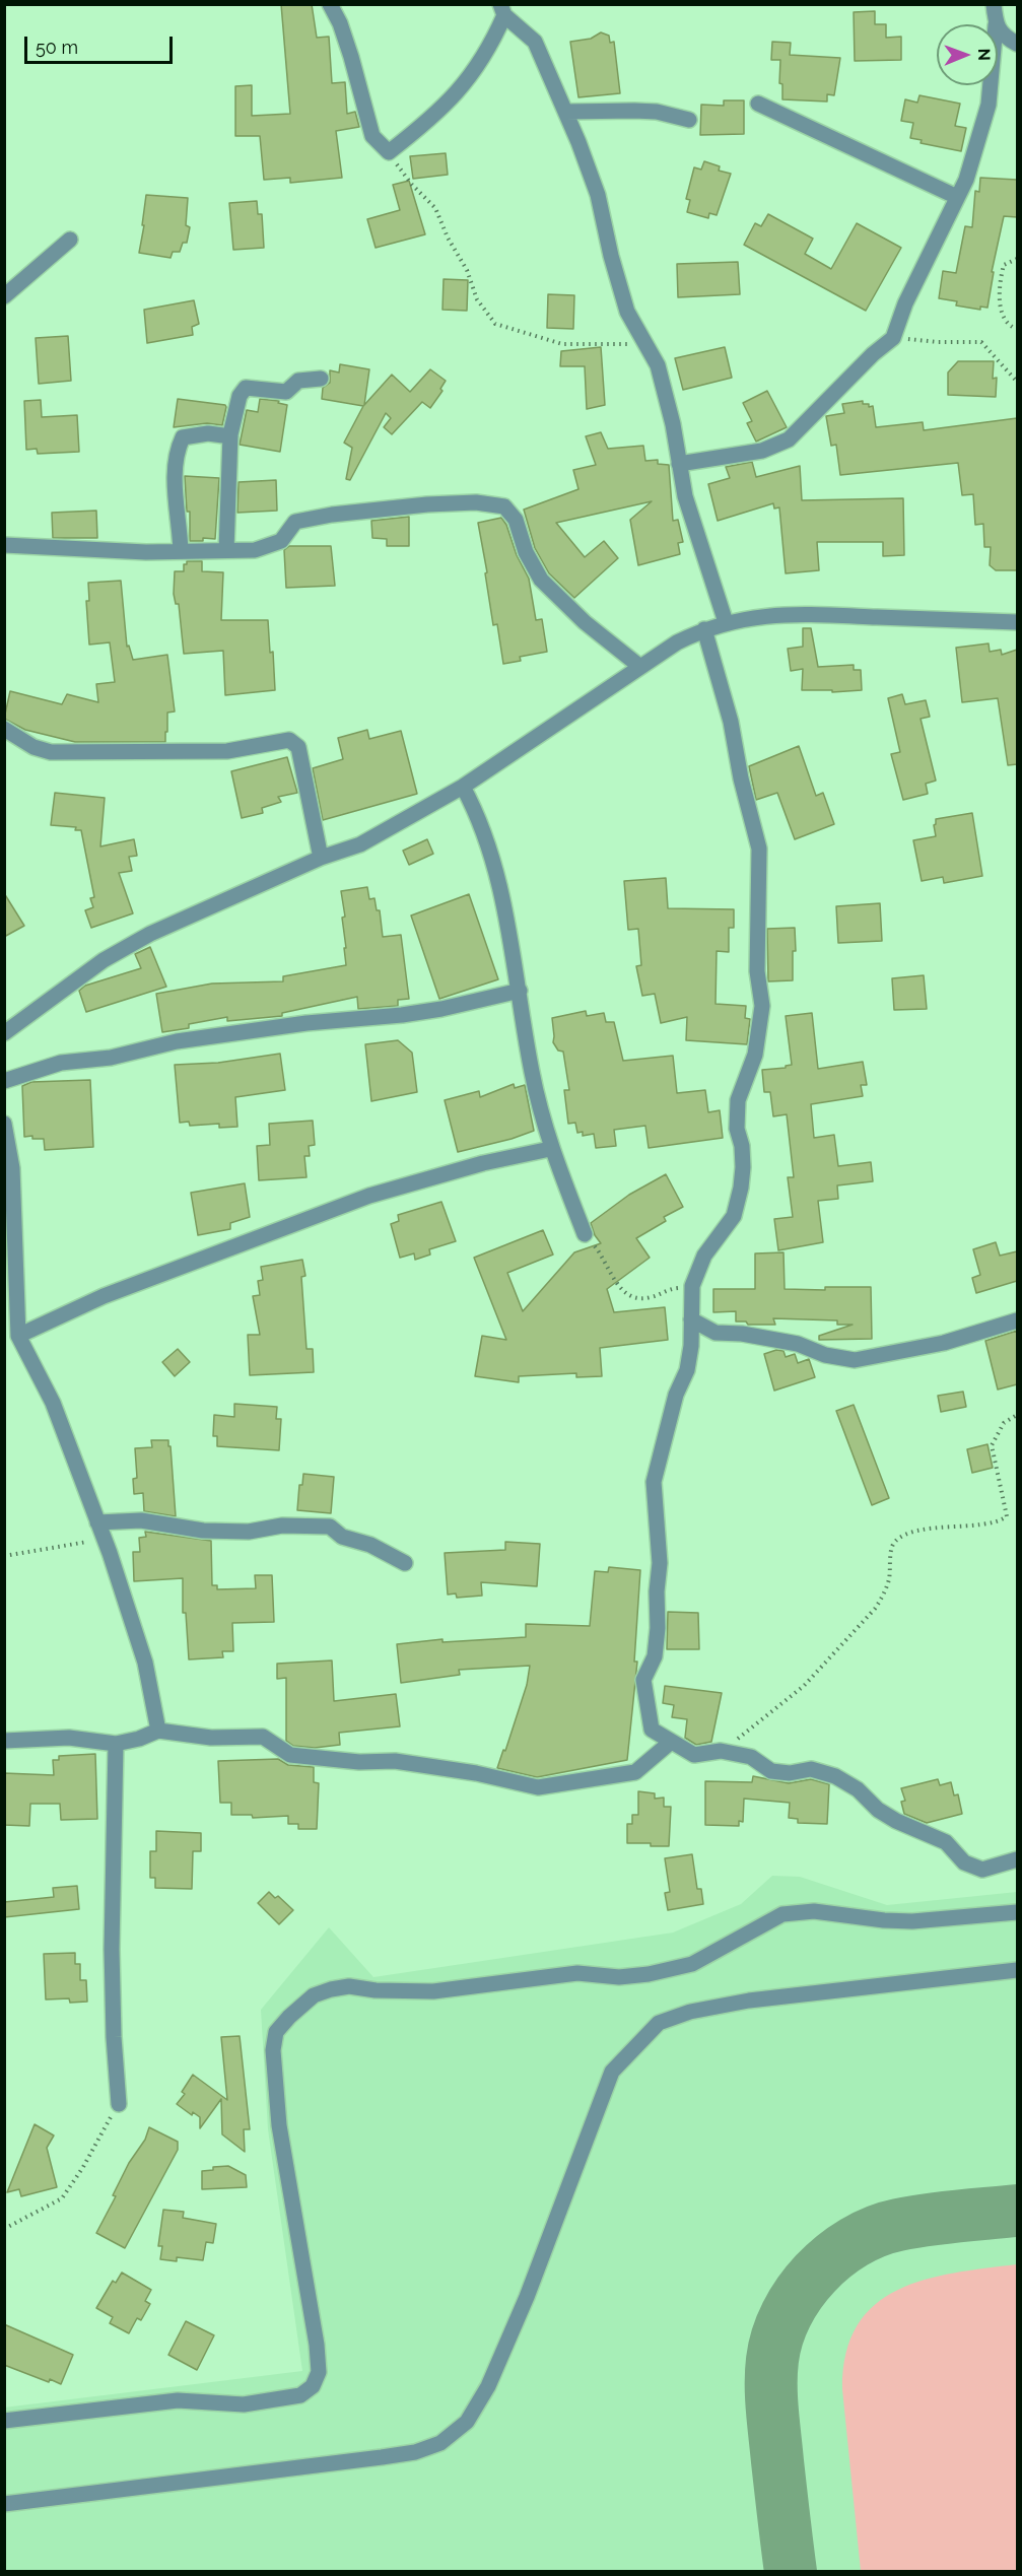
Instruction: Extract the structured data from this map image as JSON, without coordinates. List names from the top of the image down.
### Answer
{
  "scale_bar": "50 m",
  "north": "right"
}
